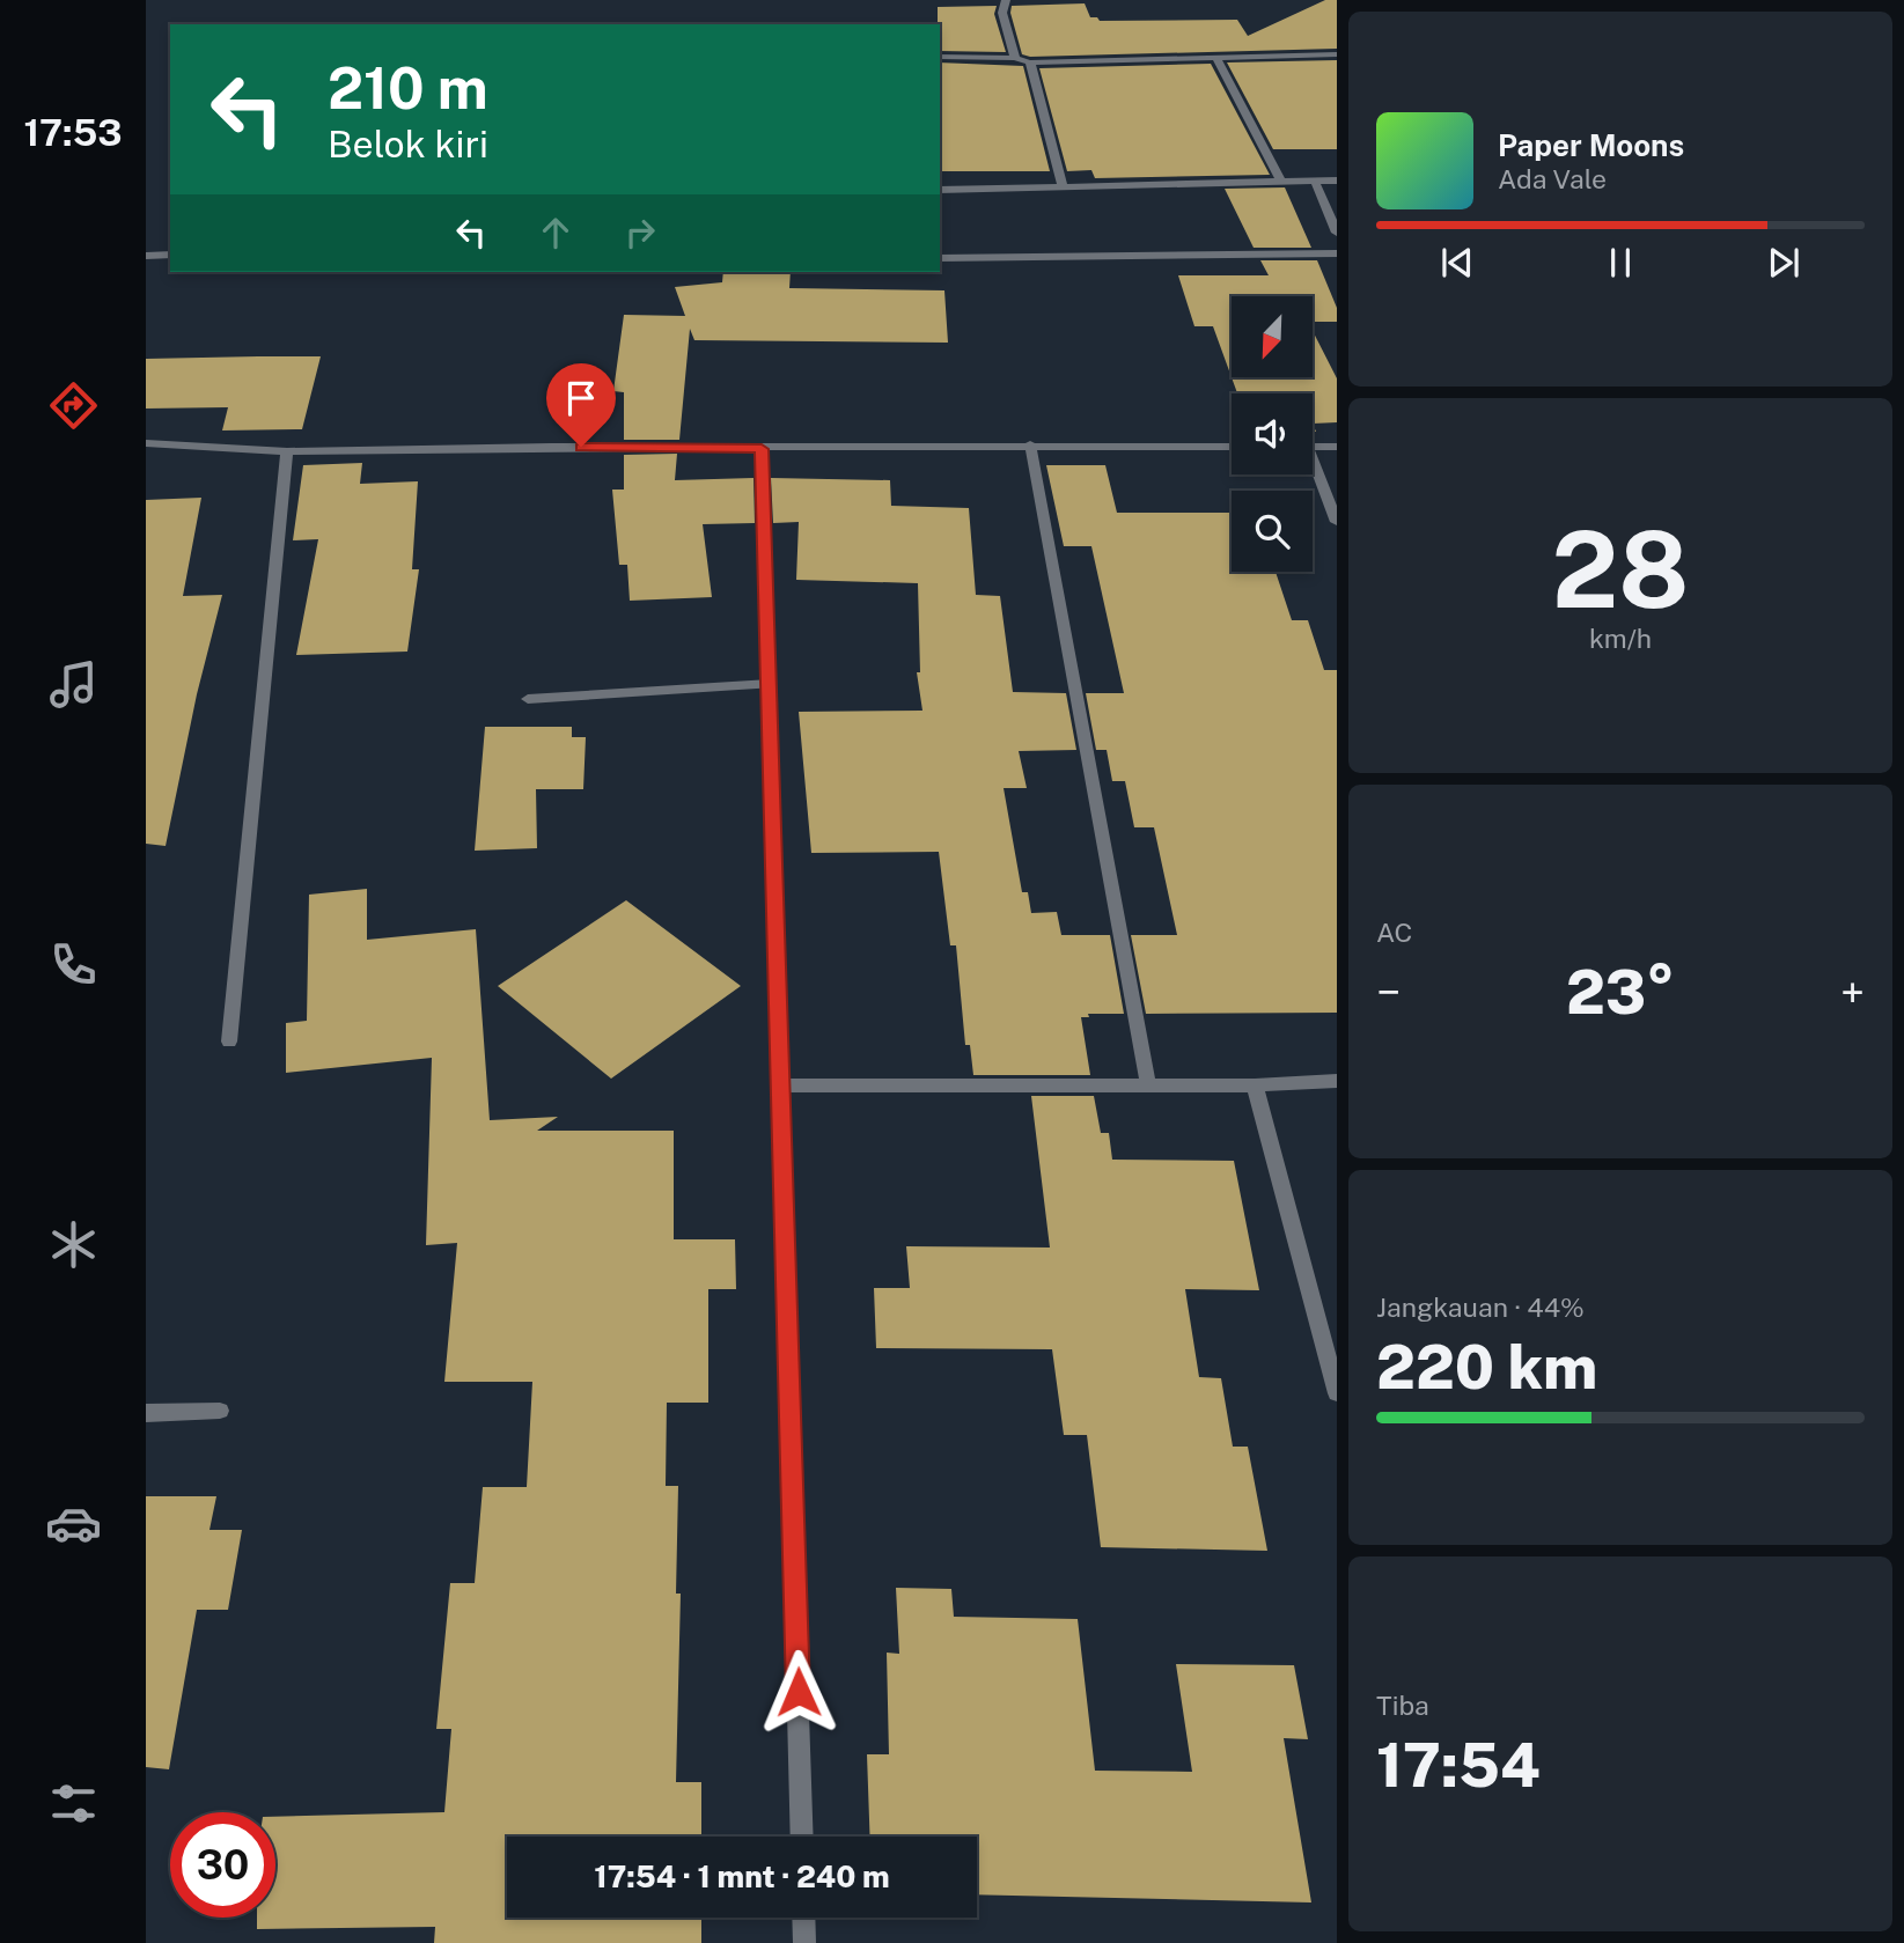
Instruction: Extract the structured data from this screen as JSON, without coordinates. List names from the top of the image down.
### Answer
{
  "north": "bottom left",
  "page": {
    "tabs": "17:53",
    "turn": ["210 m", "Belok kiri"],
    "song": ["Paper Moons", "Ada Vale"],
    "tile": [
      ["28", "km/h"],
      "AC",
      ["Jangkauan · 44%", "220 km"],
      ["Tiba", "17:54"]
    ],
    "heat": ["−", "23°", "+"],
    "limit": "30",
    "trip": "17:54 · 1 mnt · 240 m"
  }
}
